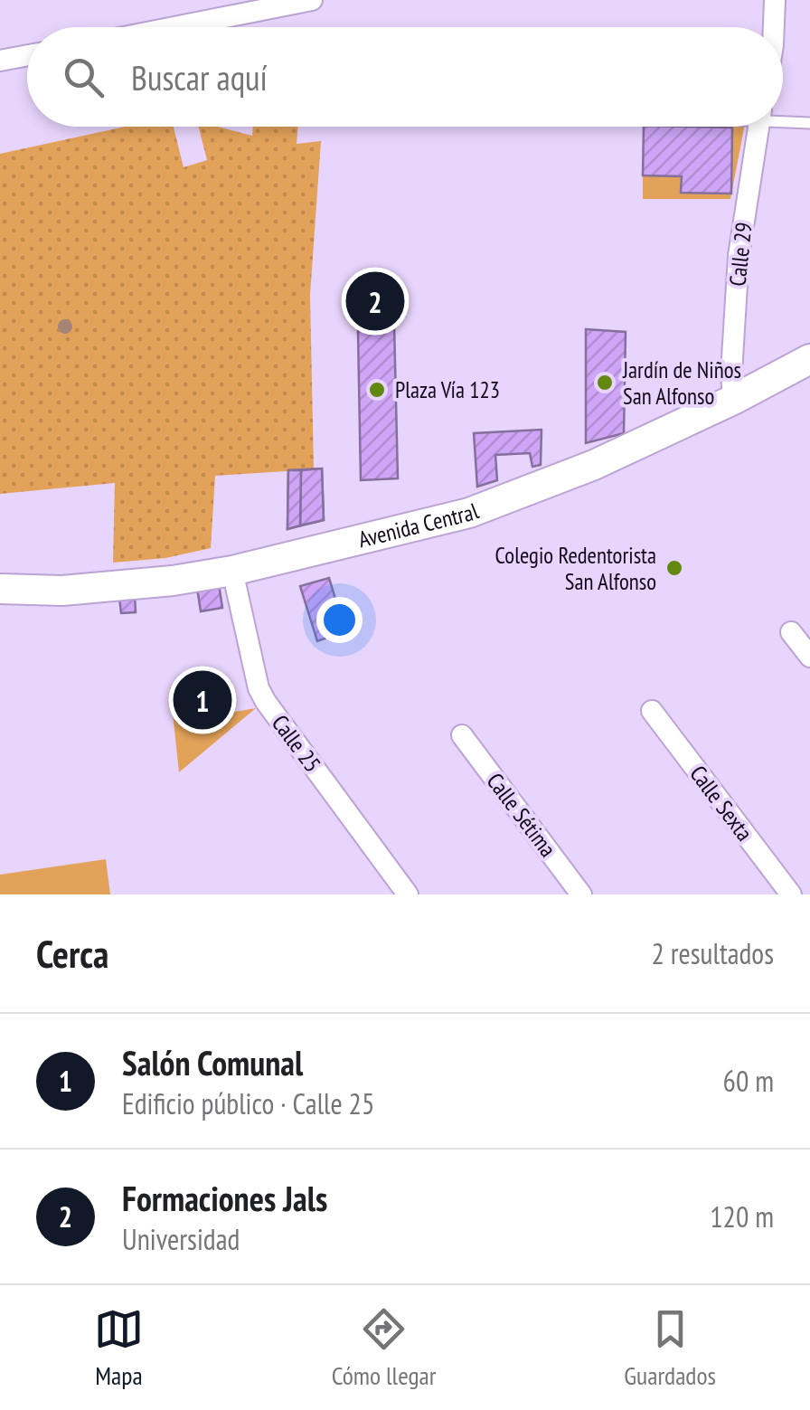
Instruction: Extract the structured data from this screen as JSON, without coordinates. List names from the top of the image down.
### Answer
{
  "streets": {
    "main road": ["Avenida Central"],
    "street": [
      "Calle 29",
      "Calle 25",
      "Calle Sexta",
      "Calle Sétima"
    ]
  },
  "crossings": [
    ["Calle 29", "Avenida Central"],
    ["Avenida Central", "Calle 25"]
  ],
  "places": ["Jardín de Niños San Alfonso", "Plaza Vía 123", "Colegio Redentorista San Alfonso"],
  "page": {
    "search": "Buscar aquí",
    "pins": ["2", "1"],
    "heading": ["Cerca", "2 resultados"],
    "list": [
      {
        "mark": "1",
        "name": "Salón Comunal",
        "note": "Edificio público · Calle 25",
        "value": "60 m"
      },
      {
        "mark": "2",
        "name": "Formaciones Jals",
        "note": "Universidad",
        "value": "120 m"
      }
    ],
    "nav": ["Mapa", "Cómo llegar", "Guardados"]
  }
}
